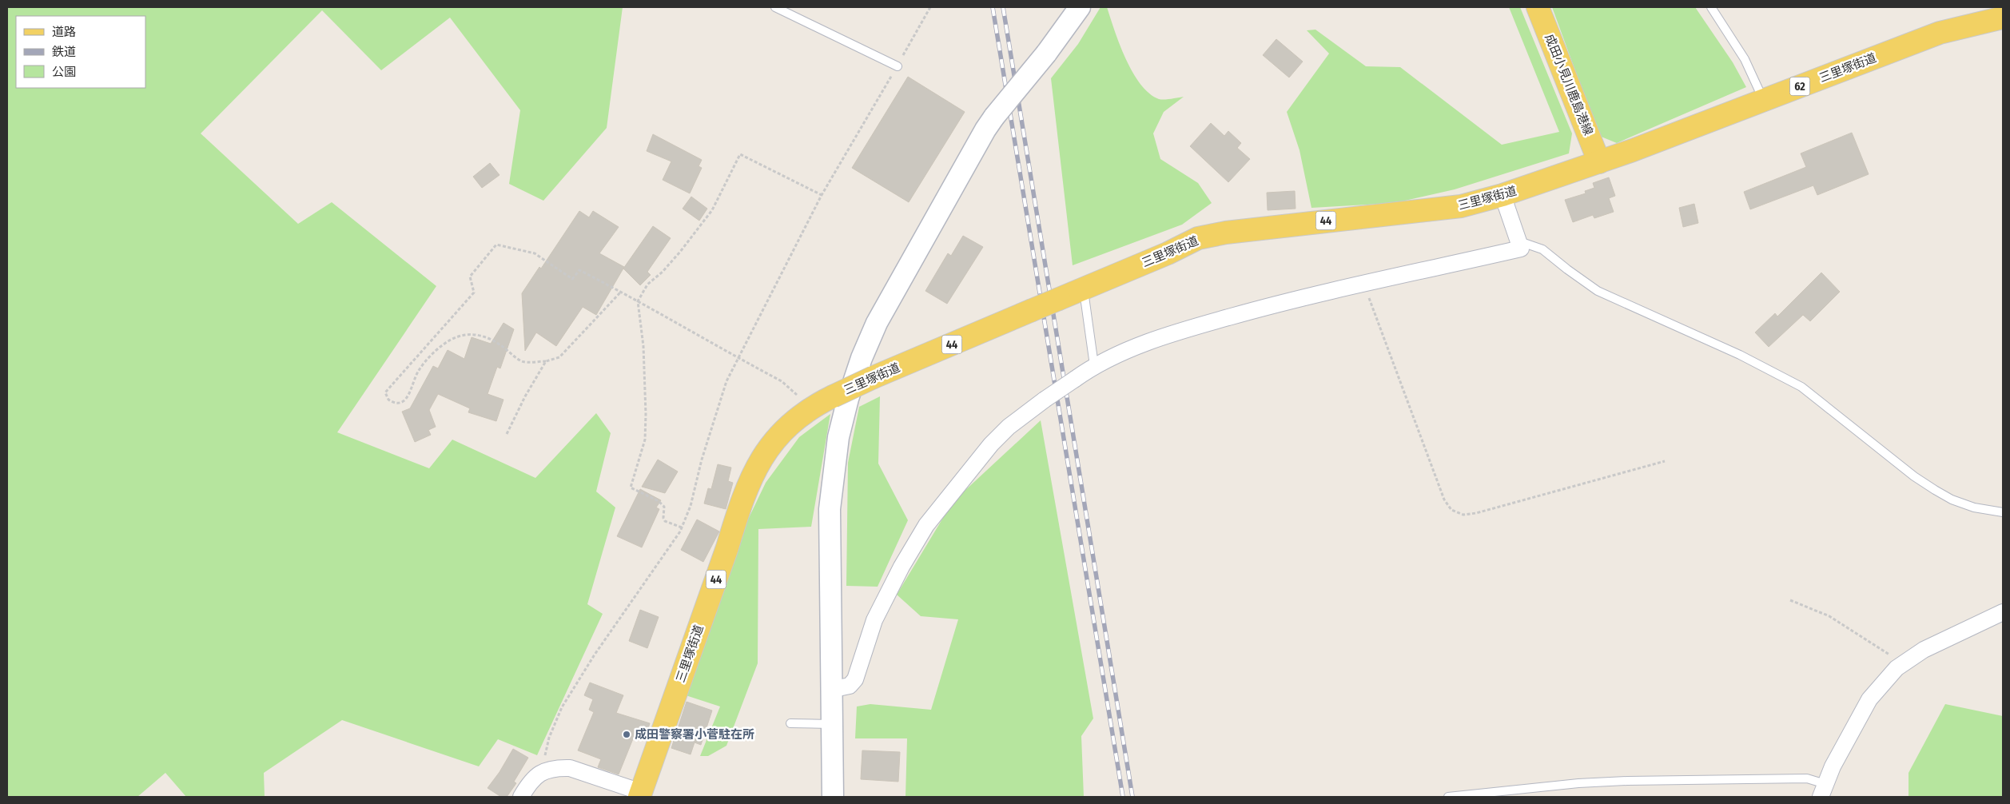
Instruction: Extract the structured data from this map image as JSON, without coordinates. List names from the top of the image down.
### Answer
{
  "streets": {
    "main road": [
      "三里塚街道",
      "成田小見川鹿島港線",
      "62",
      "44"
    ]
  },
  "crossings": [
    ["三里塚街道", "成田小見川鹿島港線"]
  ],
  "places": ["成田警察署小菅駐在所"],
  "legend": ["道路", "鉄道", "公園"]
}
